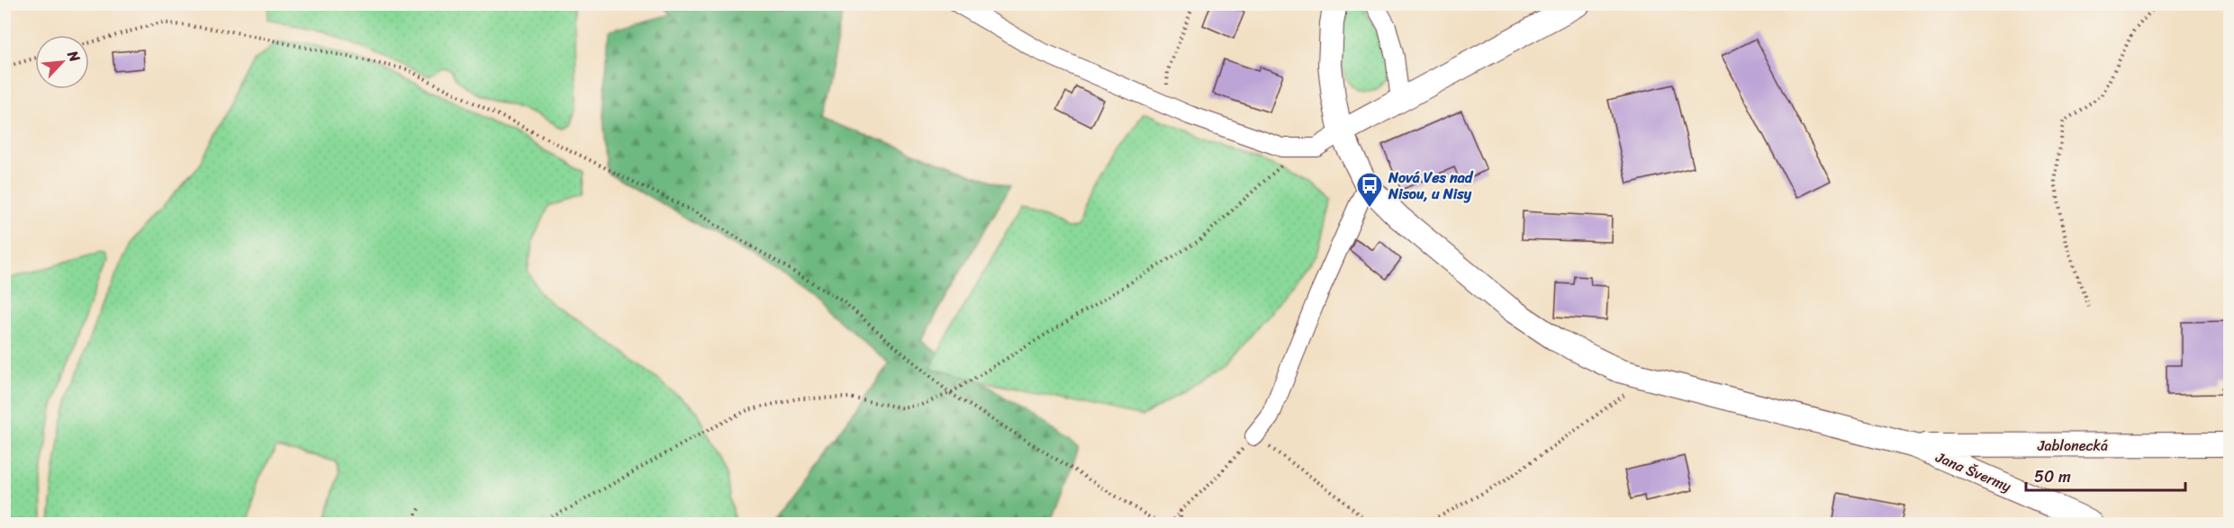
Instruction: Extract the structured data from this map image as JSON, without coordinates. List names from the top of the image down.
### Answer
{
  "streets": {
    "street": ["Jablonecká", "Jana Švermy"]
  },
  "crossings": [
    ["Jablonecká", "Jana Švermy"]
  ],
  "places": {
    "bus stop": ["Nová Ves nad Nisou, u Nisy"]
  },
  "scale_bar": "50 m",
  "north": "top right"
}
